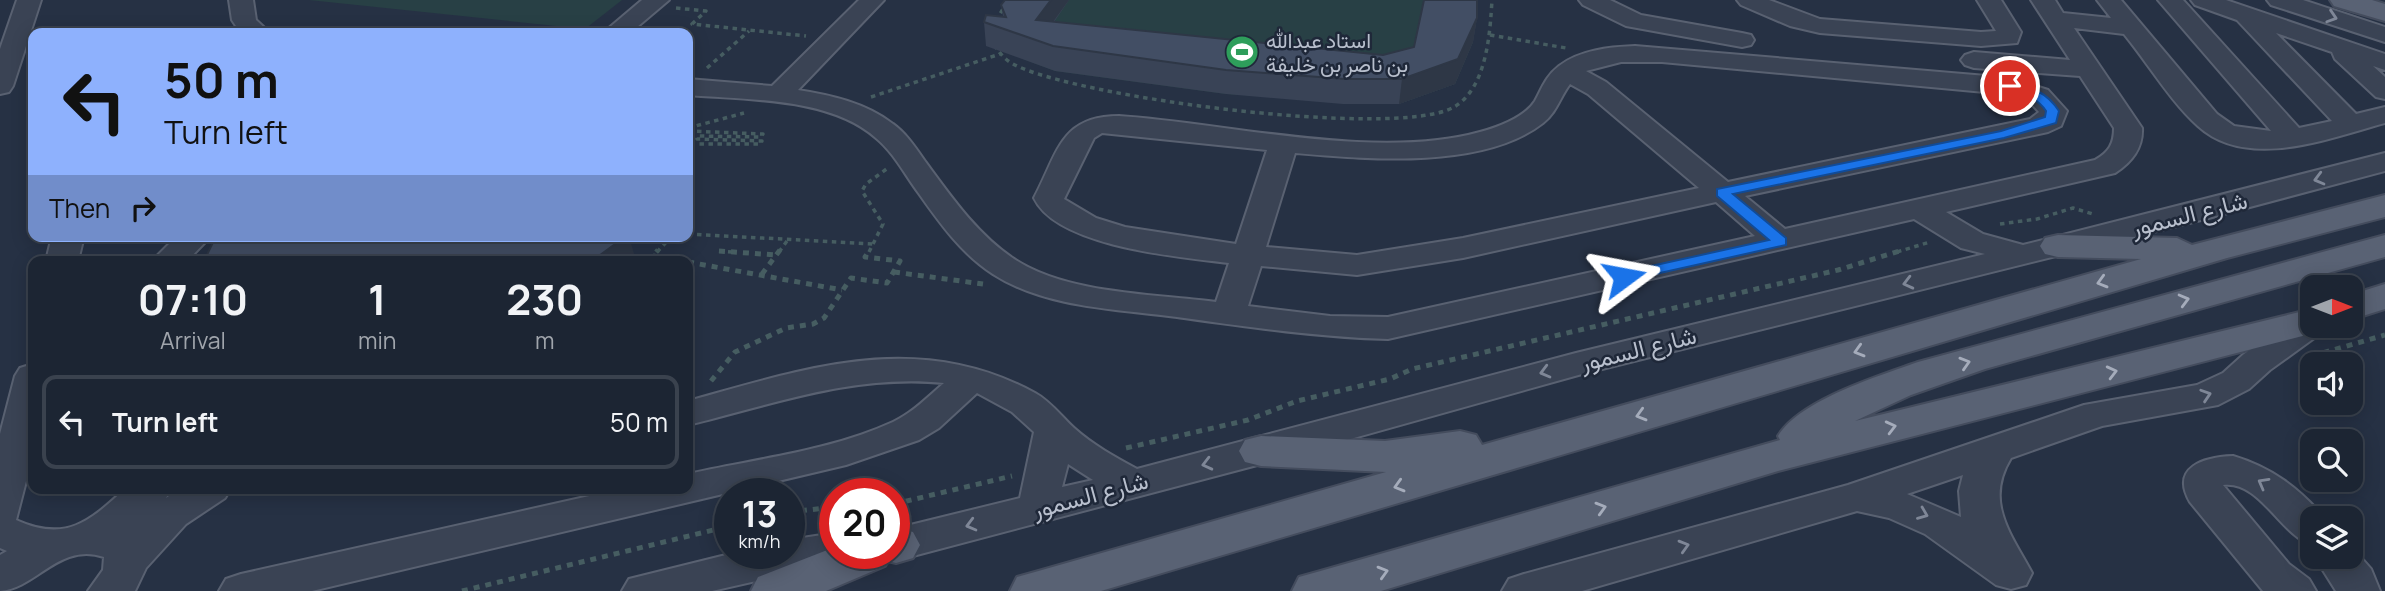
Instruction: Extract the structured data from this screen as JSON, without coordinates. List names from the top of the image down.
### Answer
{
  "streets": {
    "main road": ["شارع السمور"]
  },
  "places": {
    "sports": ["استاد عبدالله بن ناصر بن خليفة"]
  },
  "north": "right",
  "page": {
    "turn": ["50 m", "Turn left"],
    "then": "Then",
    "eta": [
      "07:10",
      "Arrival",
      "1",
      "min",
      "230",
      "m"
    ],
    "list": [
      {
        "name": "Turn left",
        "value": "50 m"
      }
    ],
    "speed": "13 km/h",
    "limit": "20"
  }
}
